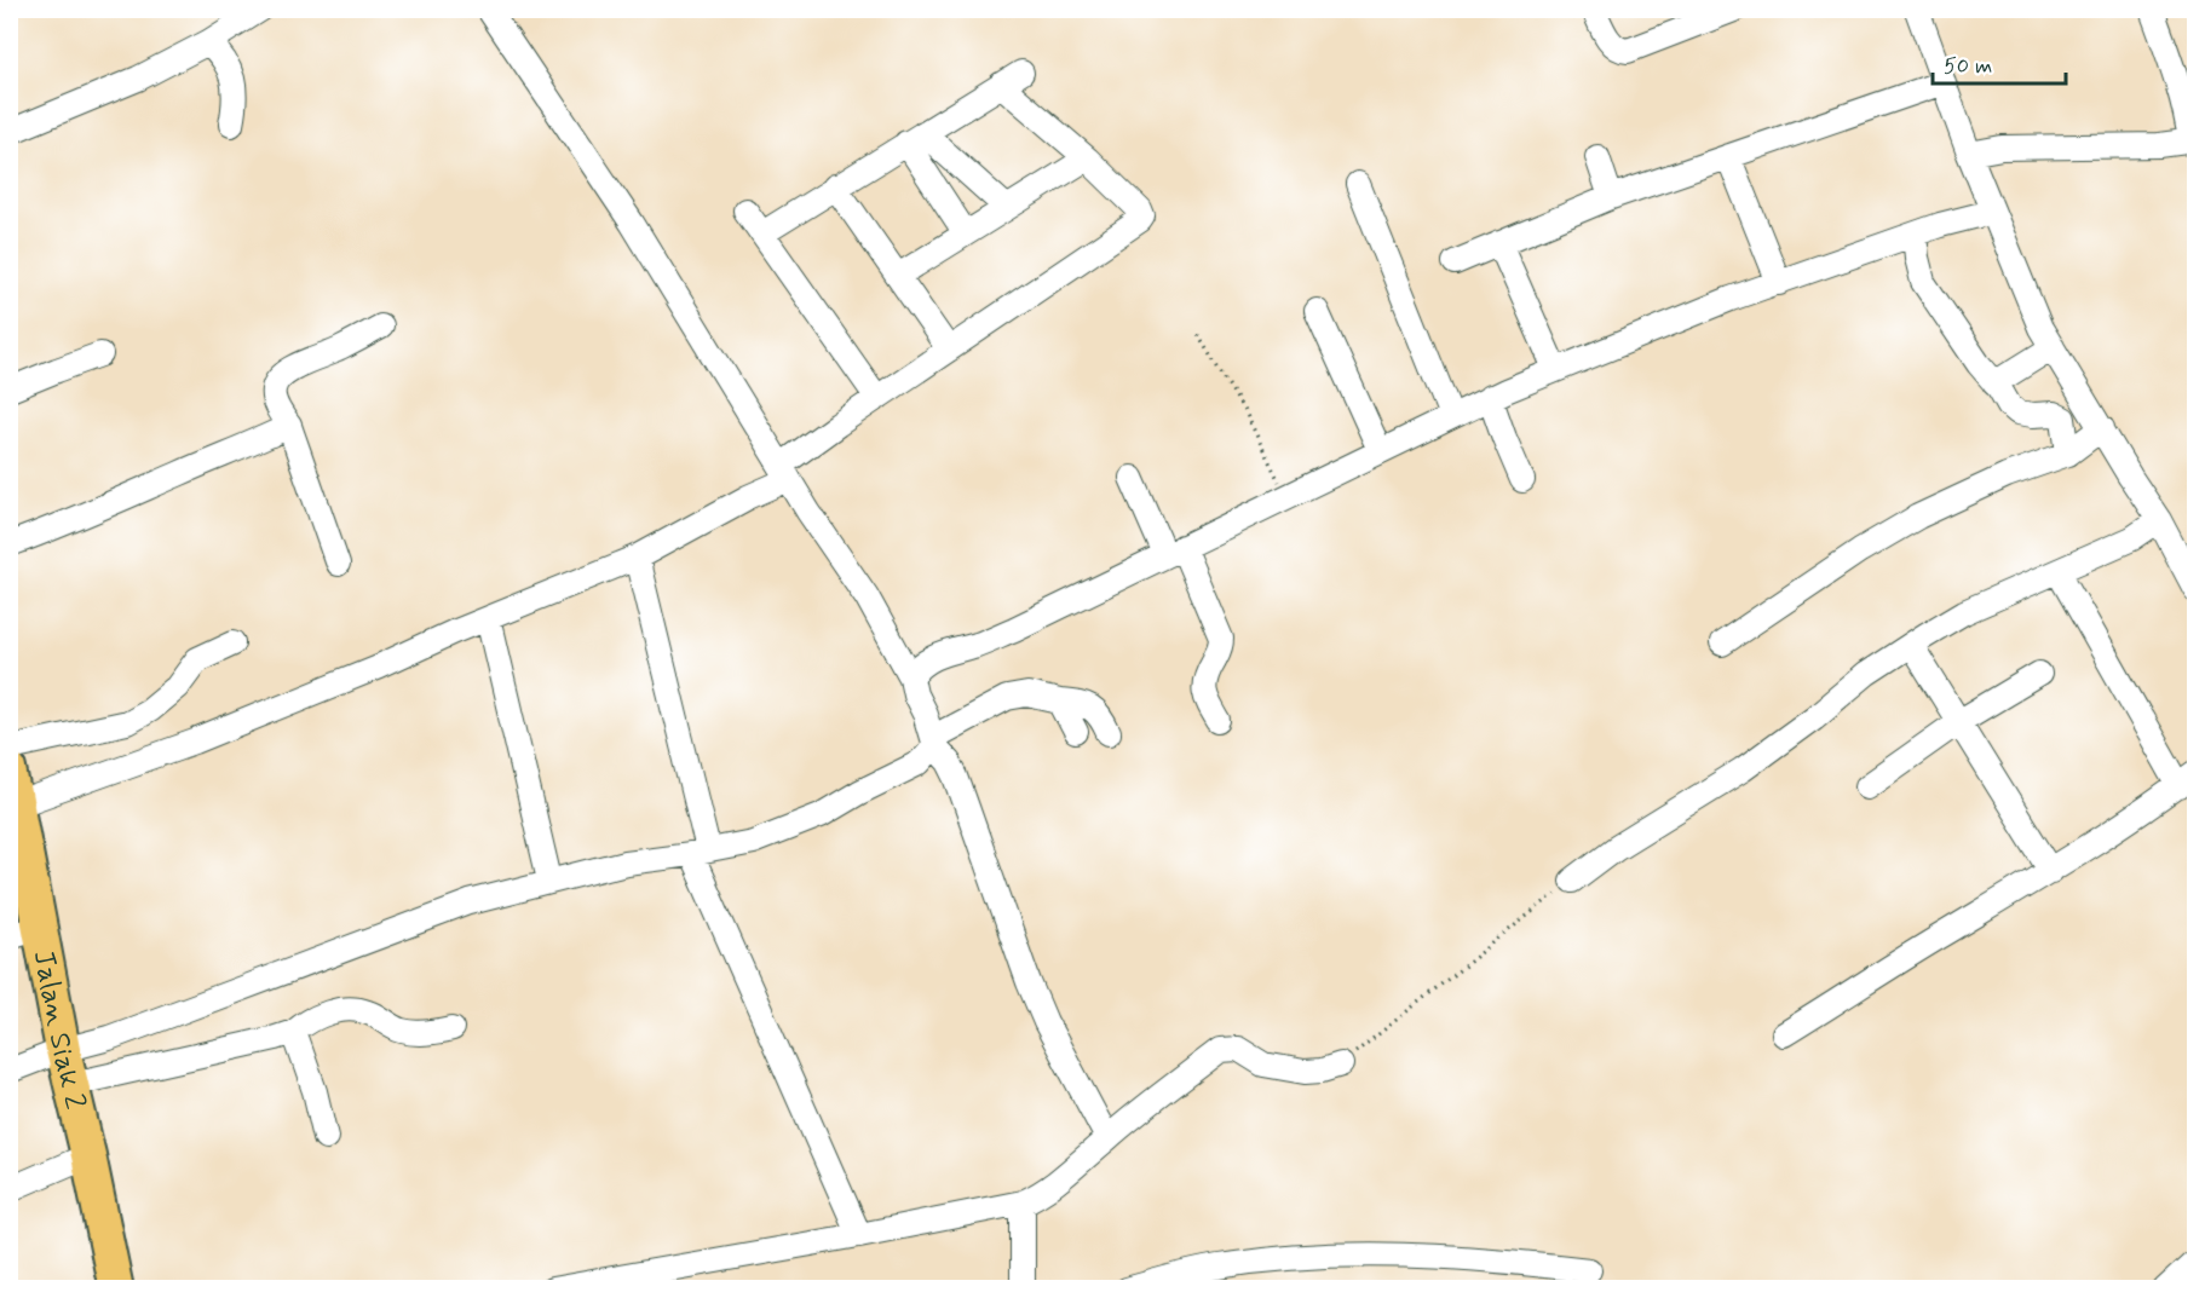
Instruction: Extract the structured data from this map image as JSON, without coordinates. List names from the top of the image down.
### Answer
{
  "streets": {
    "highway": ["Jalan Siak 2"]
  },
  "scale_bar": "50 m"
}
